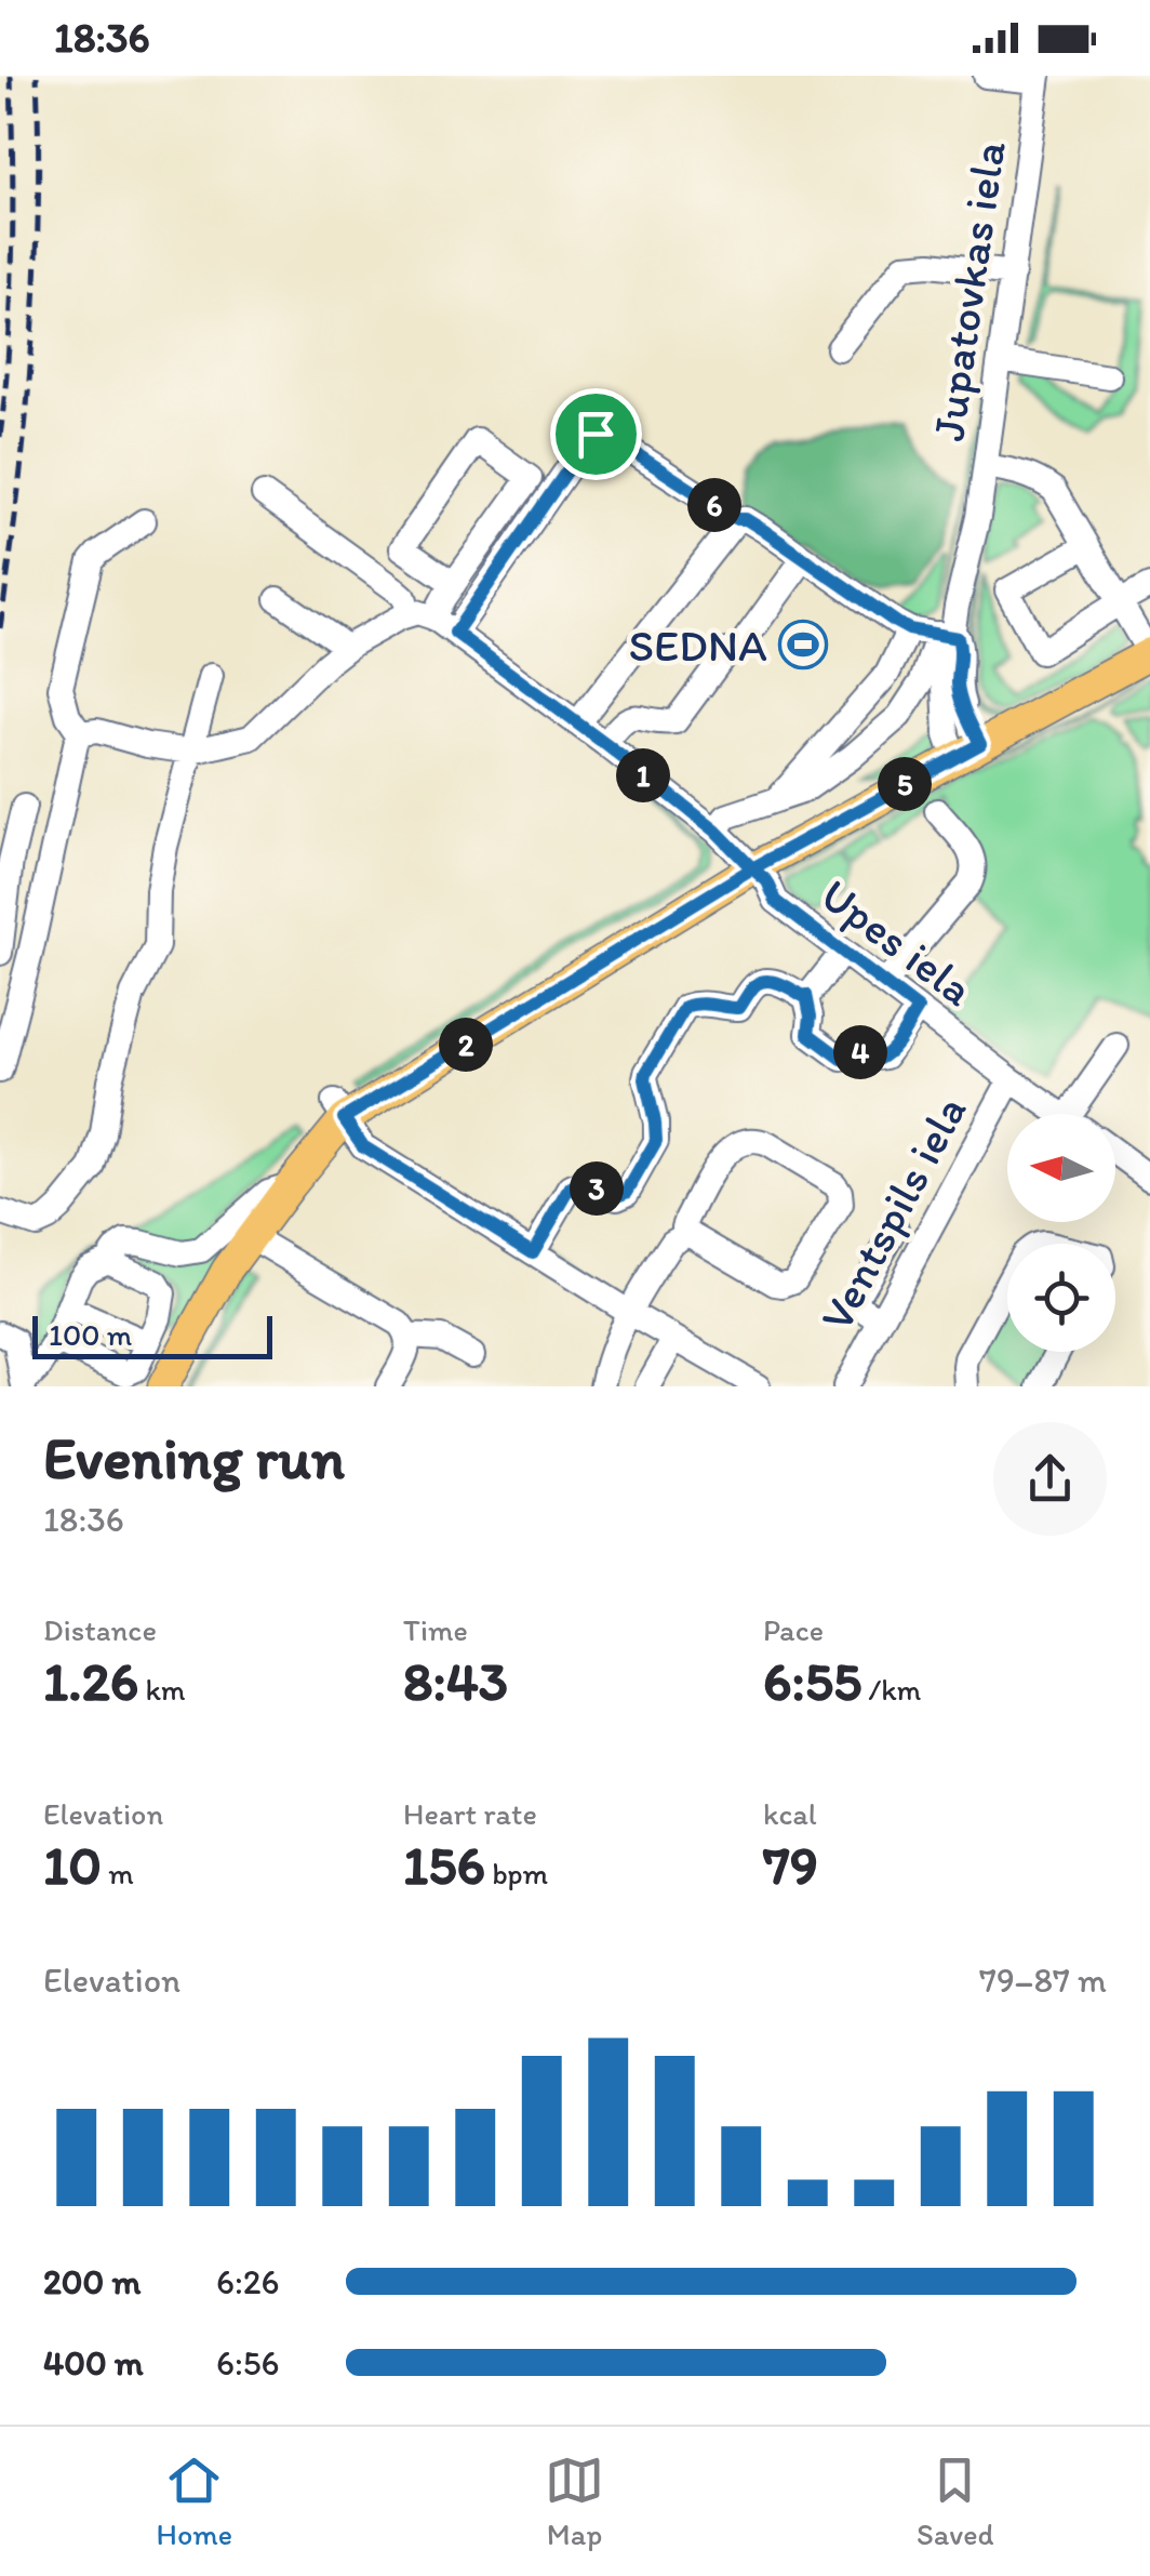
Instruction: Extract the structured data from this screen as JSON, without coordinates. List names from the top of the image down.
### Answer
{
  "streets": {
    "street": ["Jupatovkas iela", "Upes iela", "Ventspils iela"]
  },
  "crossings": [
    ["Upes iela", "Ventspils iela"]
  ],
  "places": {
    "sports": ["SEDNA"]
  },
  "scale_bar": "100 m",
  "north": "left",
  "page": {
    "status": "18:36",
    "pins": [
      "6",
      "1",
      "5",
      "2",
      "4",
      "3"
    ],
    "scale": "100 m",
    "heading": ["Evening run", "18:36"],
    "stats": [
      ["Distance", "1.26 km"],
      ["Time", "8:43"],
      ["Pace", "6:55 /km"],
      ["Elevation", "10 m"],
      ["Heart rate", "156 bpm"],
      ["kcal", "79"]
    ],
    "chart": ["Elevation", "79–87 m"],
    "list": [
      {
        "name": "200 m",
        "note": "6:26"
      },
      {
        "name": "400 m",
        "note": "6:56"
      }
    ],
    "tabs": ["Home", "Map", "Saved"]
  }
}
